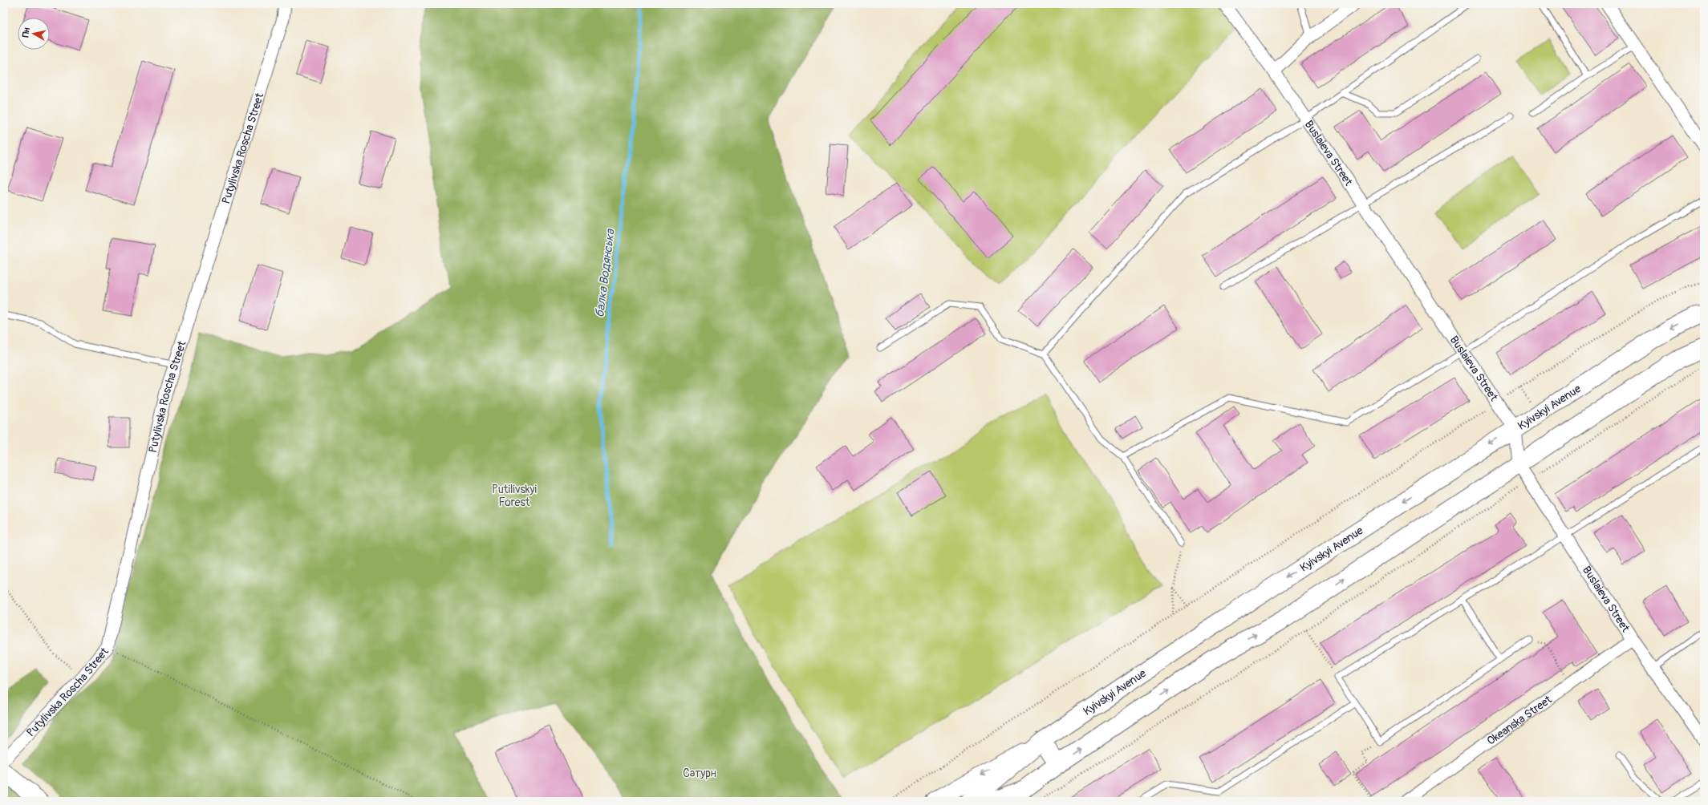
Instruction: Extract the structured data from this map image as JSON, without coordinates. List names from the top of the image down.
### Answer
{
  "streets": {
    "main road": ["Kyivskyi Avenue"],
    "street": ["Putylivska Roscha Street", "Buslaieva Street", "Okeanska Street"]
  },
  "crossings": [
    ["Buslaieva Street", "Kyivskyi Avenue"],
    ["Buslaieva Street", "Okeanska Street"]
  ],
  "water": ["балка Водянська"],
  "parks": ["Putilivskyi Forest", "Сатурн"],
  "north": "left"
}
